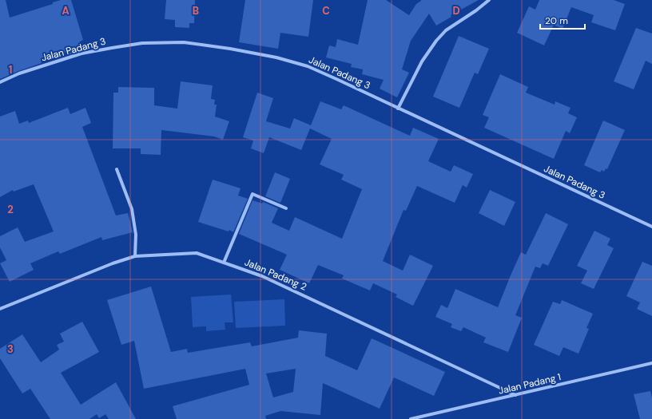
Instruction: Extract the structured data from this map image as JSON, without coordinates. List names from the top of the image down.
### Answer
{
  "streets": {
    "street": ["Jalan Padang 3", "Jalan Padang 2", "Jalan Padang 1"]
  },
  "crossings": [
    ["Jalan Padang 2", "Jalan Padang 1"]
  ],
  "scale_bar": "20 m",
  "grid": {
    "columns": [
      "A",
      "B",
      "C",
      "D"
    ],
    "rows": ["1", "2", "3"]
  }
}
